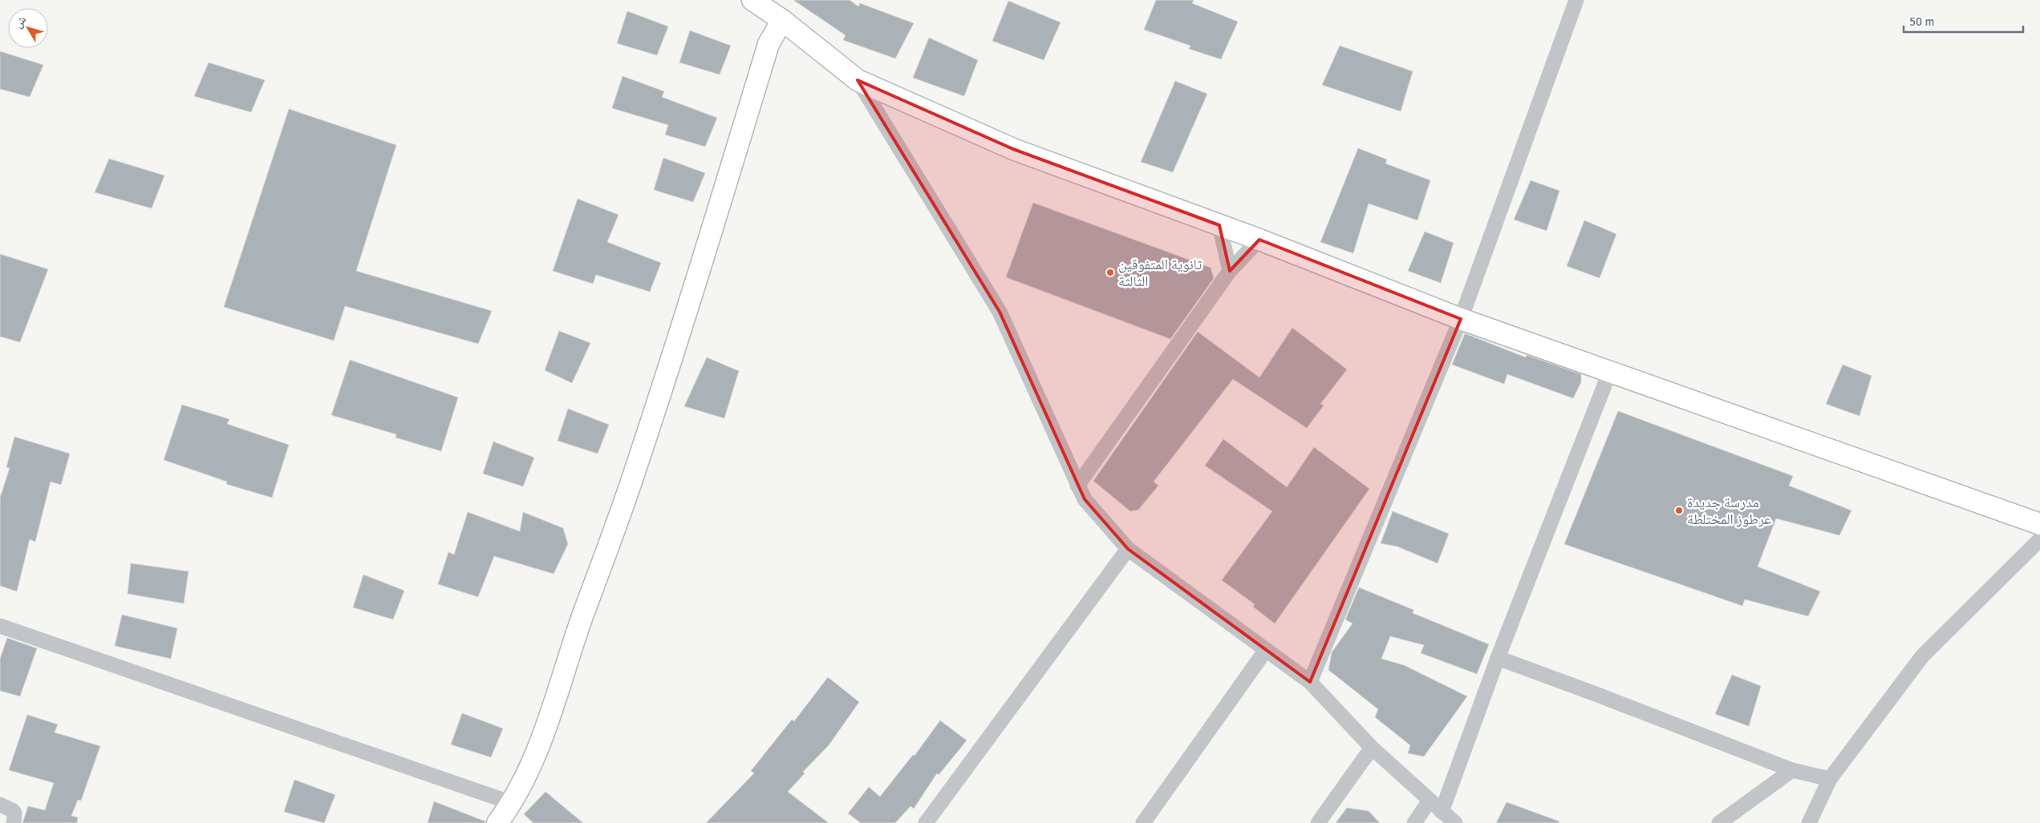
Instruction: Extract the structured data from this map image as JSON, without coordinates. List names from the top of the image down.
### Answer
{
  "places": ["ثانوية المتفوقين الثالثة", "مدرسة جديدة عرطوز المختلطة"],
  "scale_bar": "50 m",
  "north": "top left"
}
